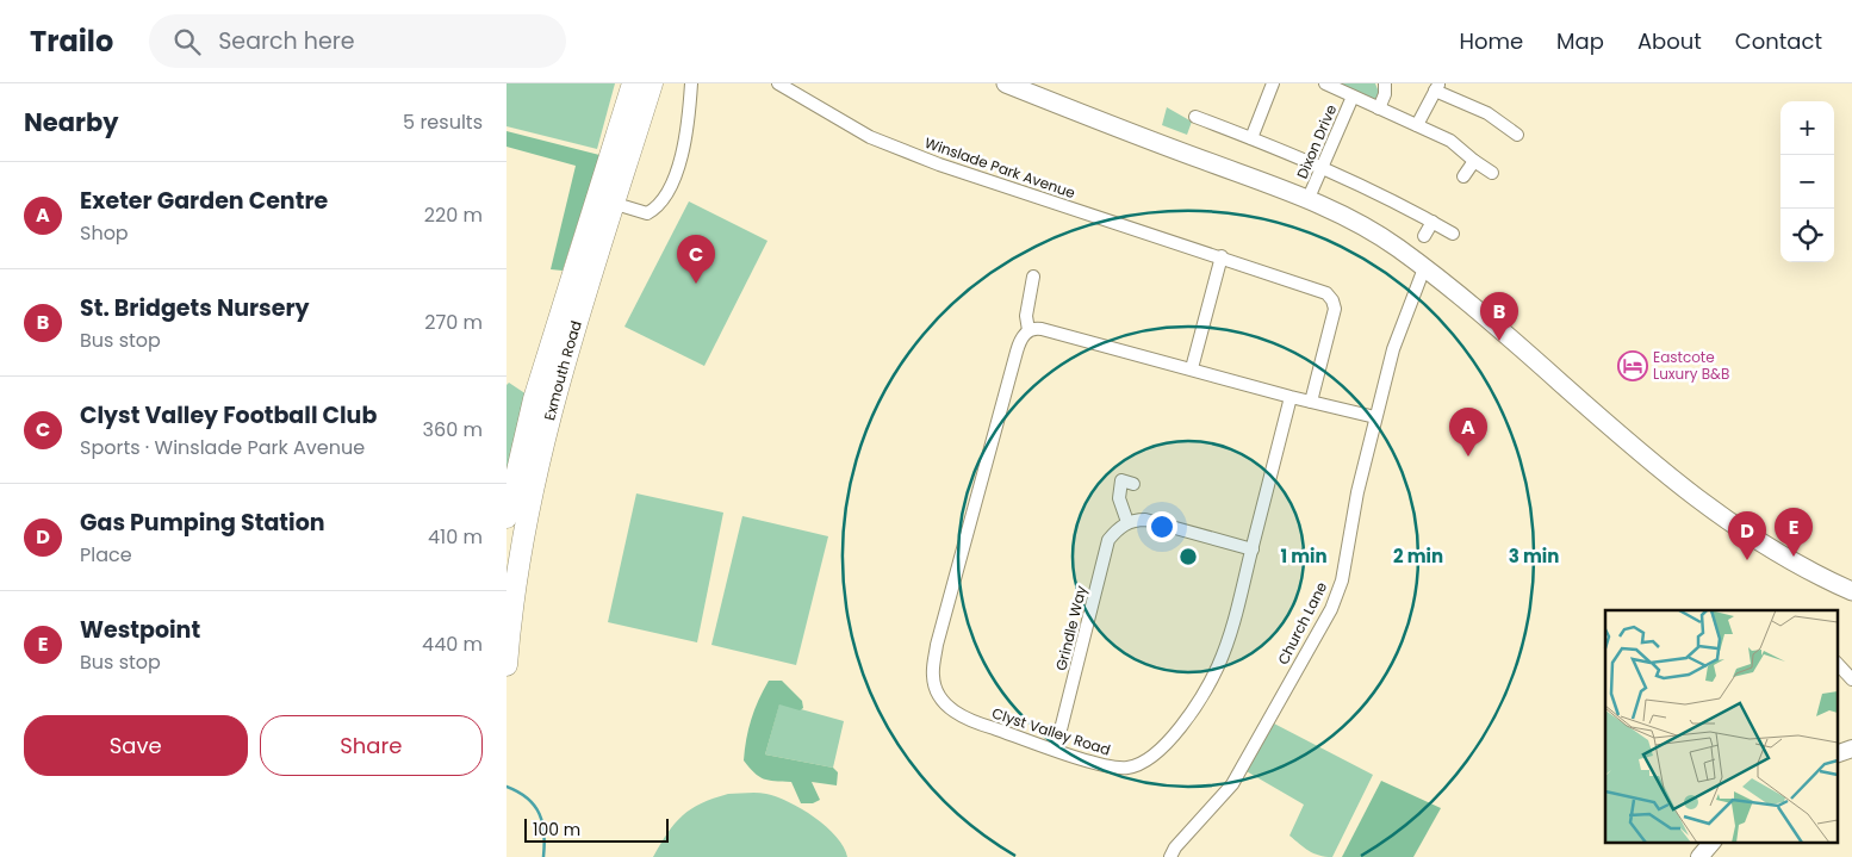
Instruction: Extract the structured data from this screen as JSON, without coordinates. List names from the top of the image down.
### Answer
{
  "streets": {
    "highway": ["Exmouth Road"],
    "street": [
      "Dixon Drive",
      "Winslade Park Avenue",
      "Church Lane",
      "Grindle Way",
      "Clyst Valley Road"
    ]
  },
  "crossings": [
    ["Grindle Way", "Clyst Valley Road"]
  ],
  "places": {
    "hotel": ["Eastcote Luxury B&B"]
  },
  "scale_bar": "100 m",
  "page": {
    "header": "Trailo",
    "search": "Search here",
    "nav": [
      "Home",
      "Map",
      "About",
      "Contact"
    ],
    "heading": ["Nearby", "5 results"],
    "map_buttons": ["+", "−"],
    "list": [
      {
        "mark": "A",
        "name": "Exeter Garden Centre",
        "note": "Shop",
        "value": "220 m"
      },
      {
        "mark": "B",
        "name": "St. Bridgets Nursery",
        "note": "Bus stop",
        "value": "270 m"
      },
      {
        "mark": "C",
        "name": "Clyst Valley Football Club",
        "note": "Sports · Winslade Park Avenue",
        "value": "360 m"
      },
      {
        "mark": "D",
        "name": "Gas Pumping Station",
        "note": "Place",
        "value": "410 m"
      },
      {
        "mark": "E",
        "name": "Westpoint",
        "note": "Bus stop",
        "value": "440 m"
      }
    ],
    "pins": [
      "C",
      "B",
      "A",
      "E",
      "D"
    ],
    "buttons": ["Save", "Share"],
    "scale": "100 m"
  },
  "rings": ["1 min", "2 min", "3 min"]
}
